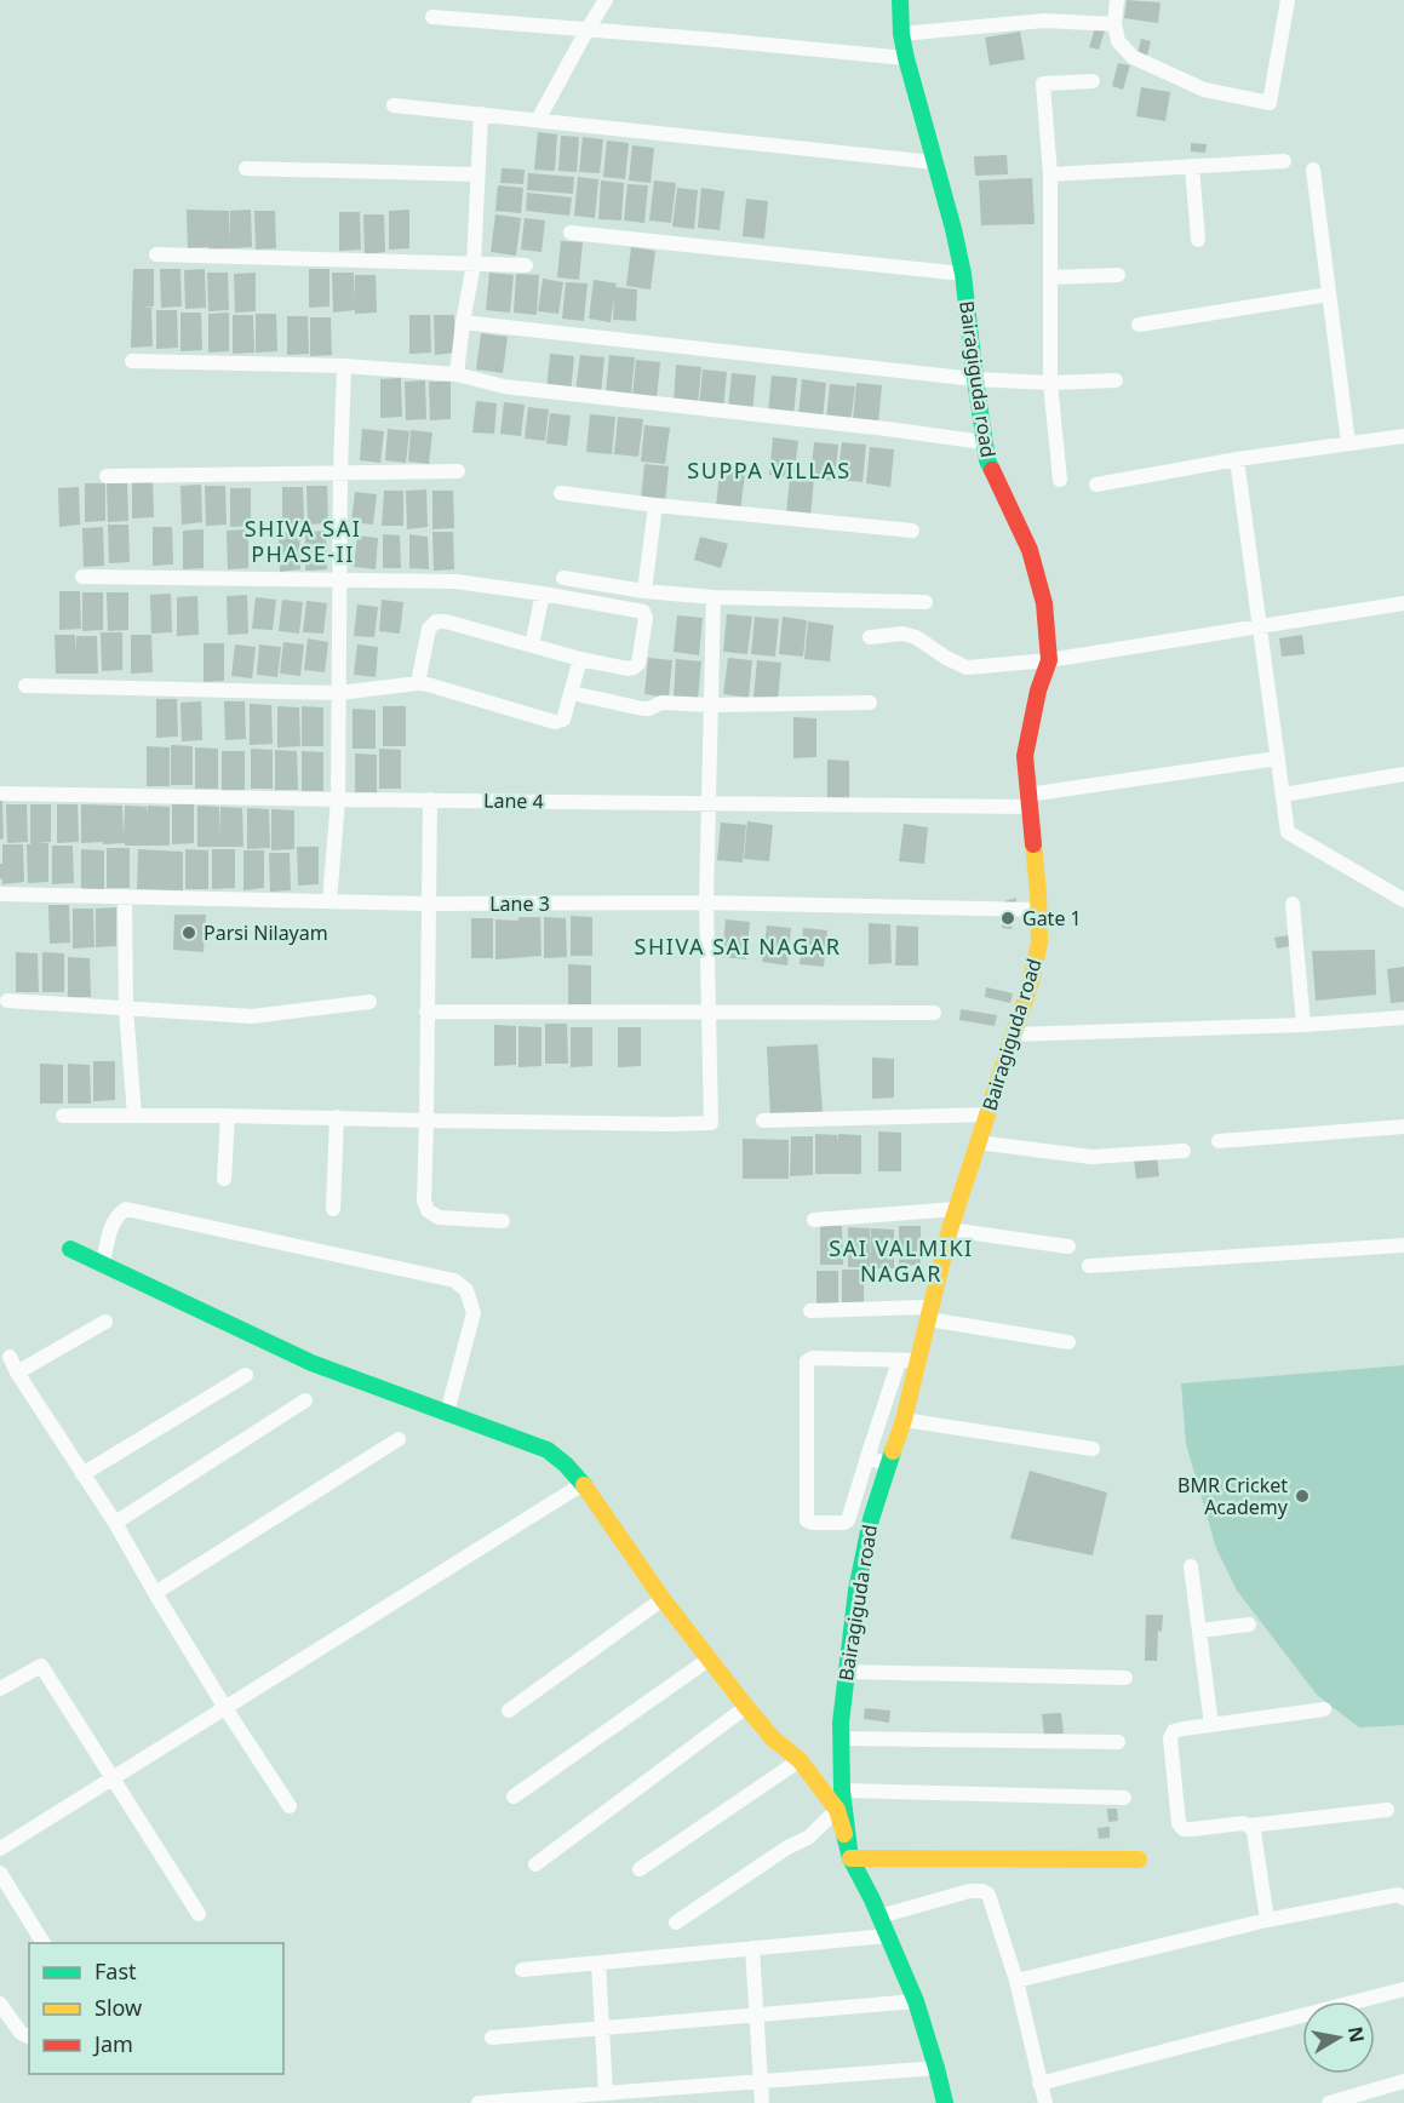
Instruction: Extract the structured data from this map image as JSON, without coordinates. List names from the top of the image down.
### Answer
{
  "streets": {
    "street": ["Bairagiguda road", "Lane 4", "Lane 3"]
  },
  "crossings": [
    ["Bairagiguda road", "Lane 4"],
    ["Bairagiguda road", "Lane 3"]
  ],
  "districts": [
    "SUPPA VILLAS",
    "SHIVA SAI PHASE-II",
    "SHIVA SAI NAGAR",
    "SAI VALMIKI NAGAR"
  ],
  "places": ["Gate 1", "Parsi Nilayam", "BMR Cricket Academy"],
  "legend": ["Fast", "Slow", "Jam"],
  "north": "right"
}
